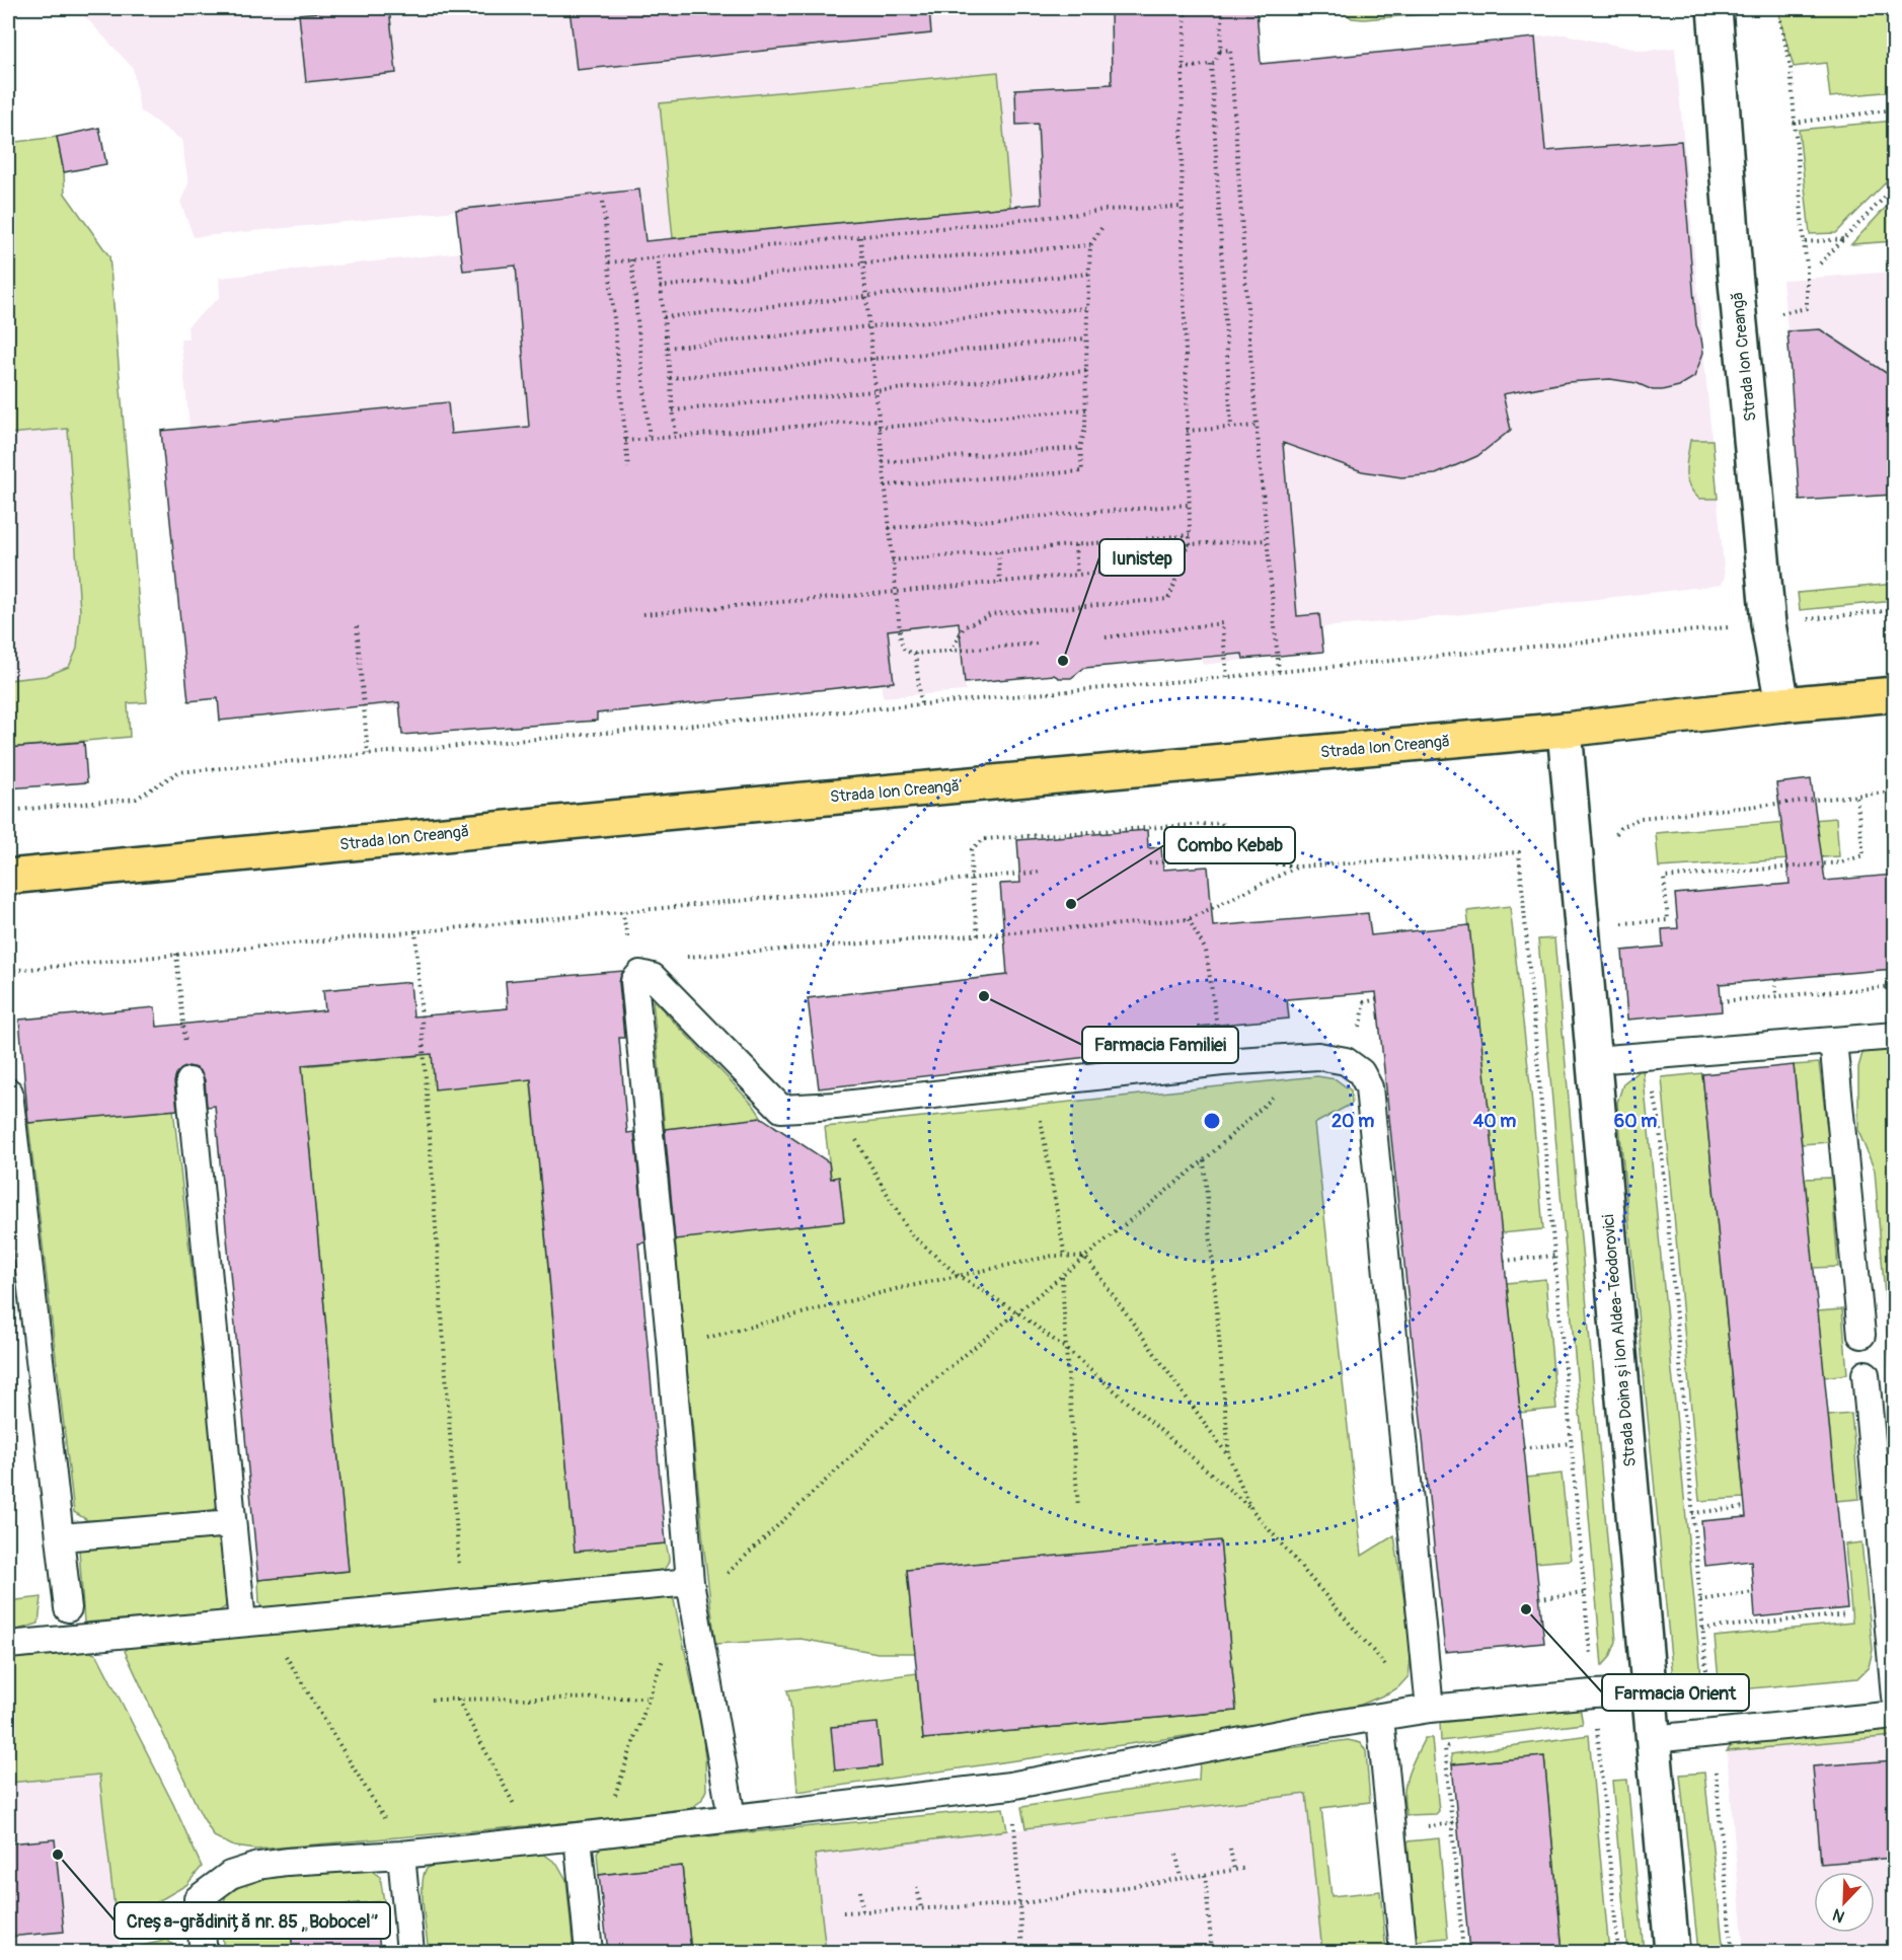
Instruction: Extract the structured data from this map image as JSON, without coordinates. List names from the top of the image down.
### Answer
{
  "streets": {
    "main road": ["Strada Ion Creangă"],
    "street": ["Strada Doina și Ion Aldea-Teodorovici"]
  },
  "crossings": [
    ["Strada Ion Creangă", "Strada Doina și Ion Aldea-Teodorovici"]
  ],
  "places": [
    "Iunistep",
    "Combo Kebab",
    "Farmacia Familiei",
    "Farmacia Orient",
    "Creșa-grădiniță nr. 85 „Bobocel”"
  ],
  "north": "bottom left",
  "rings": ["20 m", "40 m", "60 m"]
}
